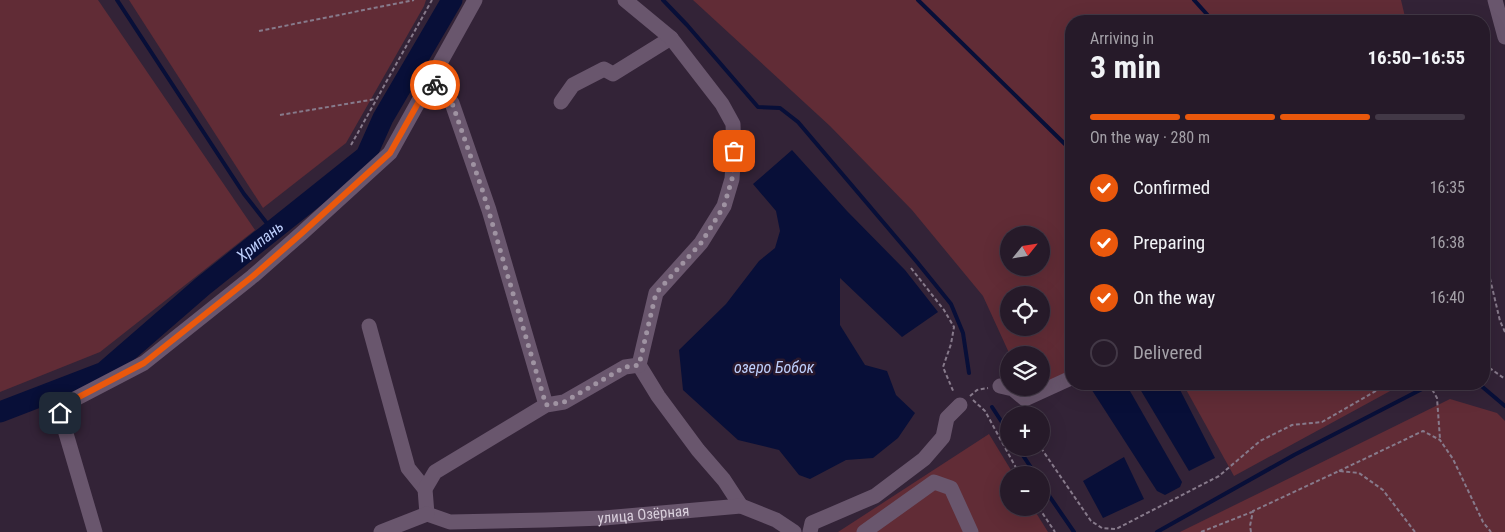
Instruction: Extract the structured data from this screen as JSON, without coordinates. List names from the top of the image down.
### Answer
{
  "streets": {
    "street": ["улица Озёрная"]
  },
  "water": ["Хрипань", "озеро Бобок"],
  "north": "top right",
  "page": {
    "heading": ["3 min", "Arriving in", "16:50–16:55"],
    "bar": "On the way · 280 m",
    "list": [
      ["Confirmed", "16:35"],
      ["Preparing", "16:38"],
      ["On the way", "16:40"],
      "Delivered"
    ],
    "map_buttons": ["+", "−"]
  }
}
